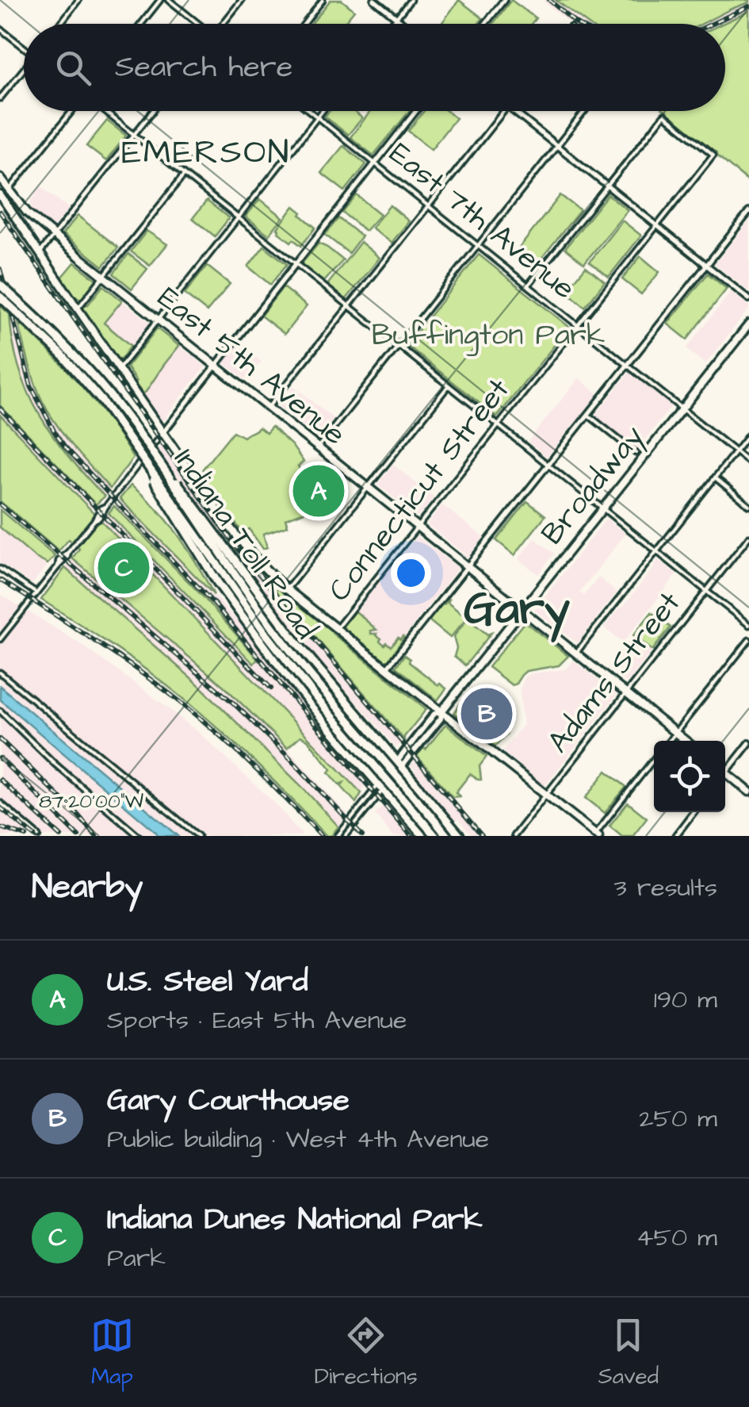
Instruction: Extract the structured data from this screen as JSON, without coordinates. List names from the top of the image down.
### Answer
{
  "streets": {
    "highway": ["Indiana Toll Road"],
    "main road": ["East 5th Avenue", "Broadway"],
    "street": ["East 7th Avenue", "Connecticut Street", "Adams Street"]
  },
  "crossings": [
    ["East 7th Avenue", "Broadway"],
    ["East 7th Avenue", "Connecticut Street"],
    ["East 5th Avenue", "Broadway"],
    ["East 5th Avenue", "Connecticut Street"],
    ["East 5th Avenue", "Adams Street"]
  ],
  "districts": ["EMERSON", "Gary"],
  "parks": ["Buffington Park"],
  "page": {
    "search": "Search here",
    "pins": ["A", "C", "B"],
    "heading": ["Nearby", "3 results"],
    "list": [
      {
        "mark": "A",
        "name": "U.S. Steel Yard",
        "note": "Sports · East 5th Avenue",
        "value": "190 m"
      },
      {
        "mark": "B",
        "name": "Gary Courthouse",
        "note": "Public building · West 4th Avenue",
        "value": "250 m"
      },
      {
        "mark": "C",
        "name": "Indiana Dunes National Park",
        "note": "Park",
        "value": "450 m"
      }
    ],
    "nav": ["Map", "Directions", "Saved"]
  },
  "coordinates": ["87°20'00\"W"]
}
